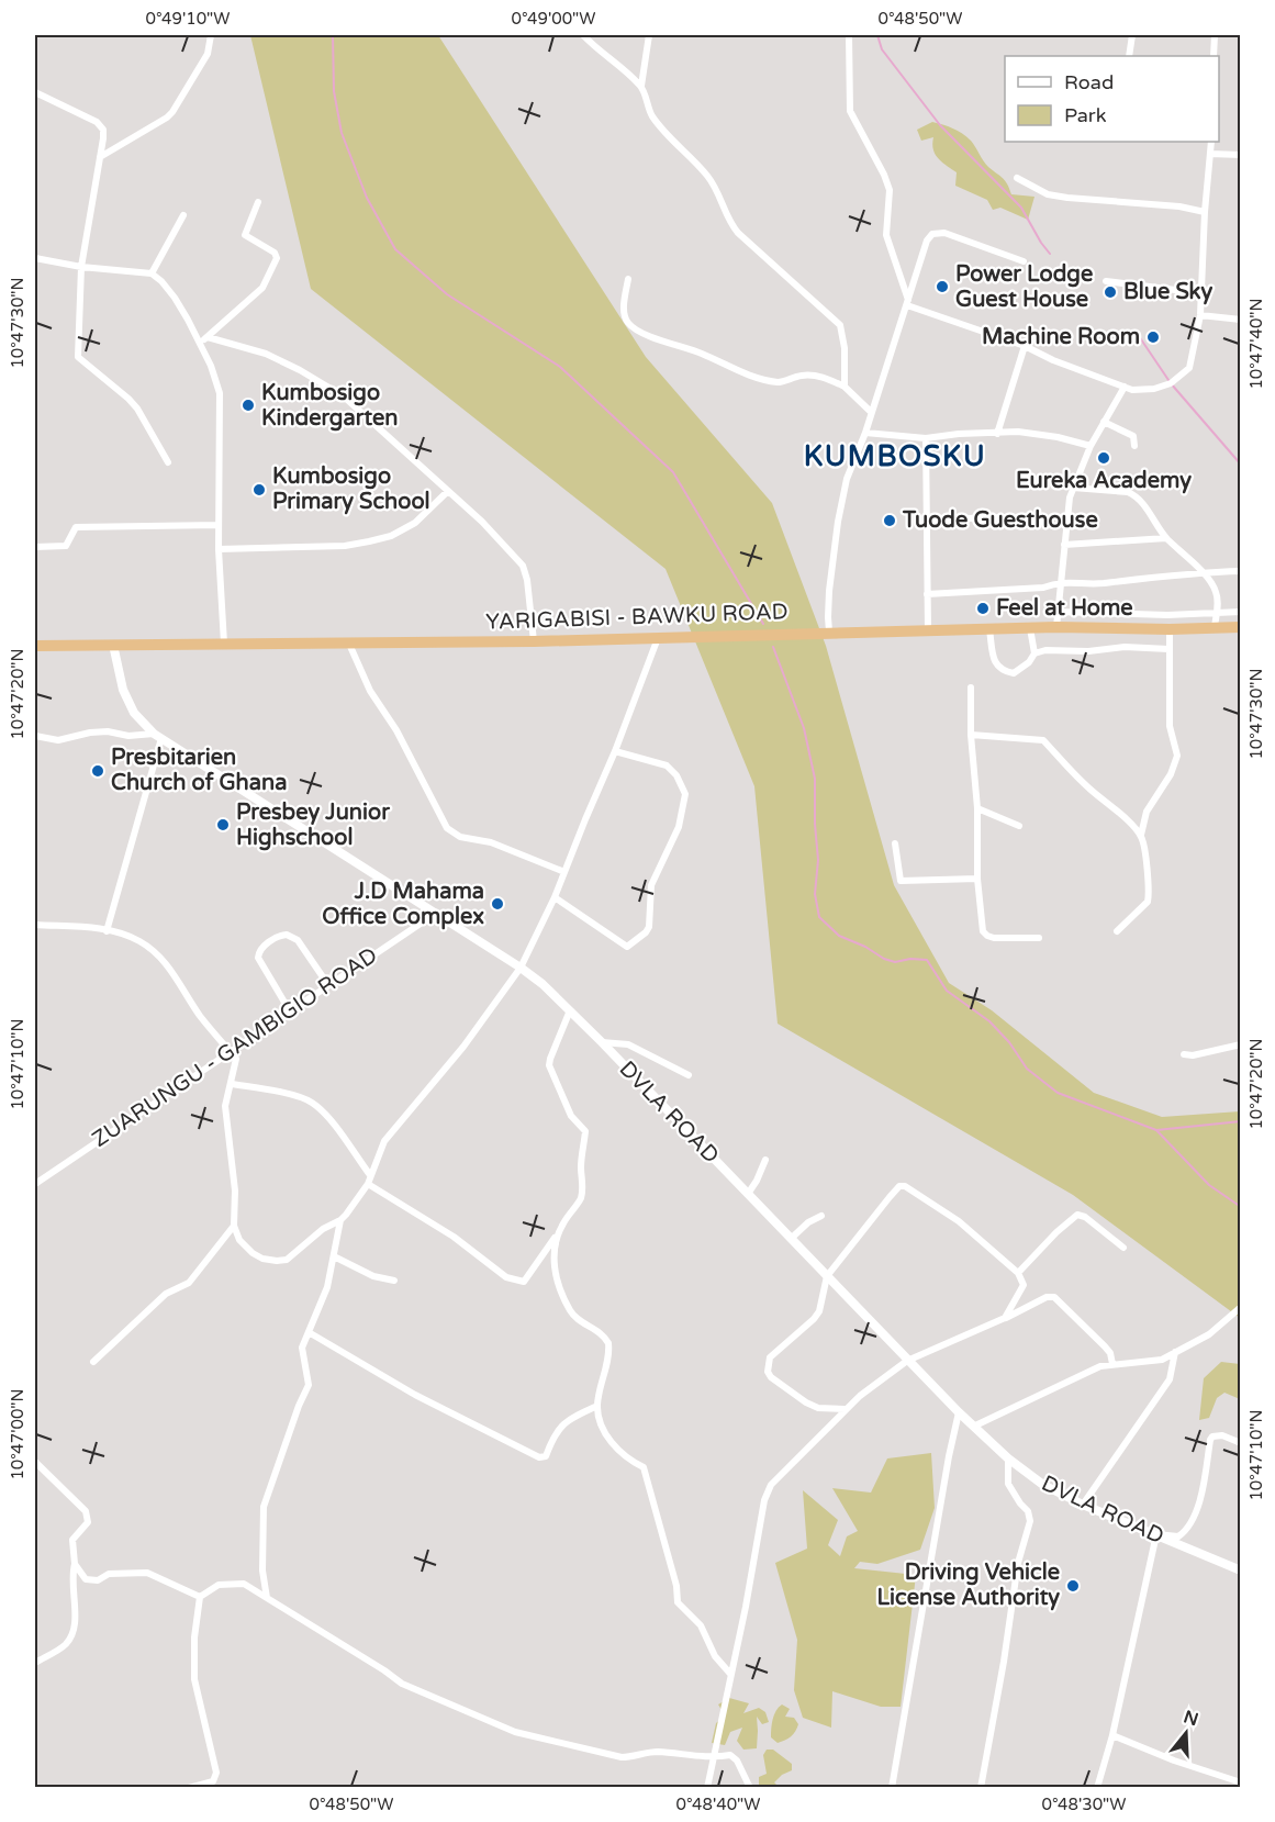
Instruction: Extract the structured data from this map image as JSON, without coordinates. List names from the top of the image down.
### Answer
{
  "streets": {
    "highway": ["YARIGABISI - BAWKU ROAD"],
    "street": ["ZUARUNGU - GAMBIGIO ROAD", "DVLA ROAD"]
  },
  "crossings": [
    ["YARIGABISI - BAWKU ROAD", "DVLA ROAD"],
    ["ZUARUNGU - GAMBIGIO ROAD", "DVLA ROAD"]
  ],
  "districts": ["KUMBOSKU"],
  "places": [
    "Power Lodge Guest House",
    "Blue Sky",
    "Machine Room",
    "Kumbosigo Kindergarten",
    "Eureka Academy",
    "Kumbosigo Primary School",
    "Tuode Guesthouse",
    "Feel at Home",
    "Presbitarien Church of Ghana",
    "Presbey Junior Highschool",
    "J.D Mahama Office Complex",
    "Driving Vehicle License Authority"
  ],
  "legend": ["Road", "Park"],
  "north": "top",
  "coordinates": [
    "0°49'10\"W",
    "0°49'00\"W",
    "0°48'50\"W",
    "10°47'30\"N",
    "10°47'40\"N",
    "10°47'20\"N",
    "10°47'10\"N",
    "10°47'00\"N",
    "0°48'40\"W",
    "0°48'30\"W"
  ]
}
